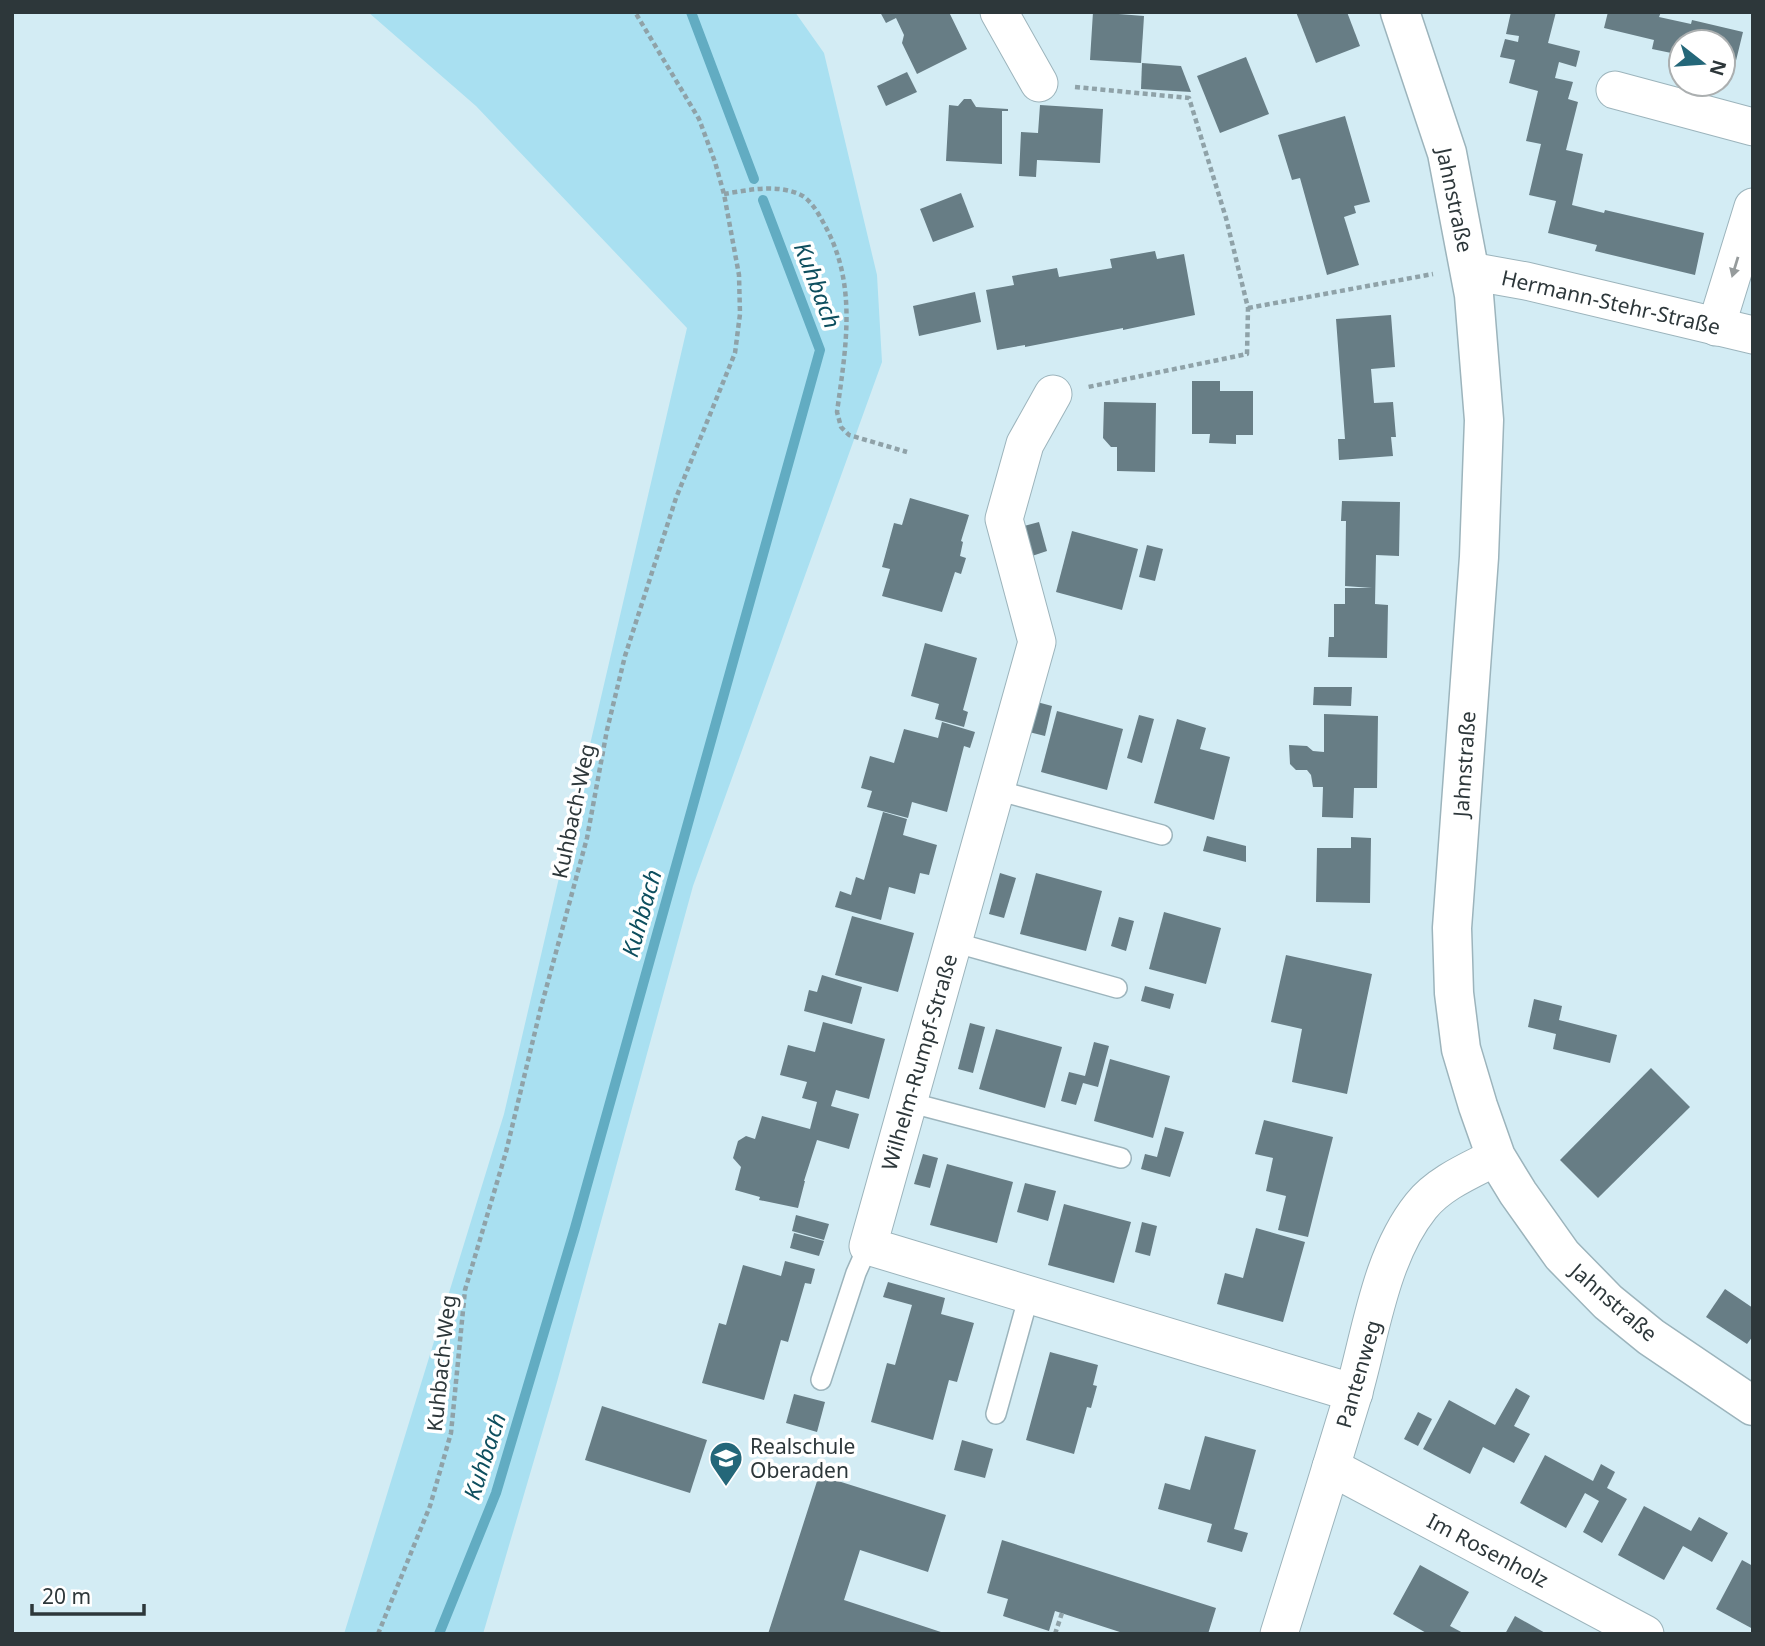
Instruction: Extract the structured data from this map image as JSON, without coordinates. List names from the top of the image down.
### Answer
{
  "streets": {
    "main road": ["Jahnstraße"],
    "street": [
      "Hermann-Stehr-Straße",
      "Wilhelm-Rumpf-Straße",
      "Pantenweg",
      "Im Rosenholz"
    ],
    "path": ["Kuhbach-Weg"]
  },
  "crossings": [
    ["Jahnstraße", "Hermann-Stehr-Straße"],
    ["Jahnstraße", "Pantenweg"],
    ["Pantenweg", "Im Rosenholz"]
  ],
  "water": ["Kuhbach"],
  "places": {
    "school or university": ["Realschule Oberaden"]
  },
  "scale_bar": "20 m",
  "north": "right"
}
